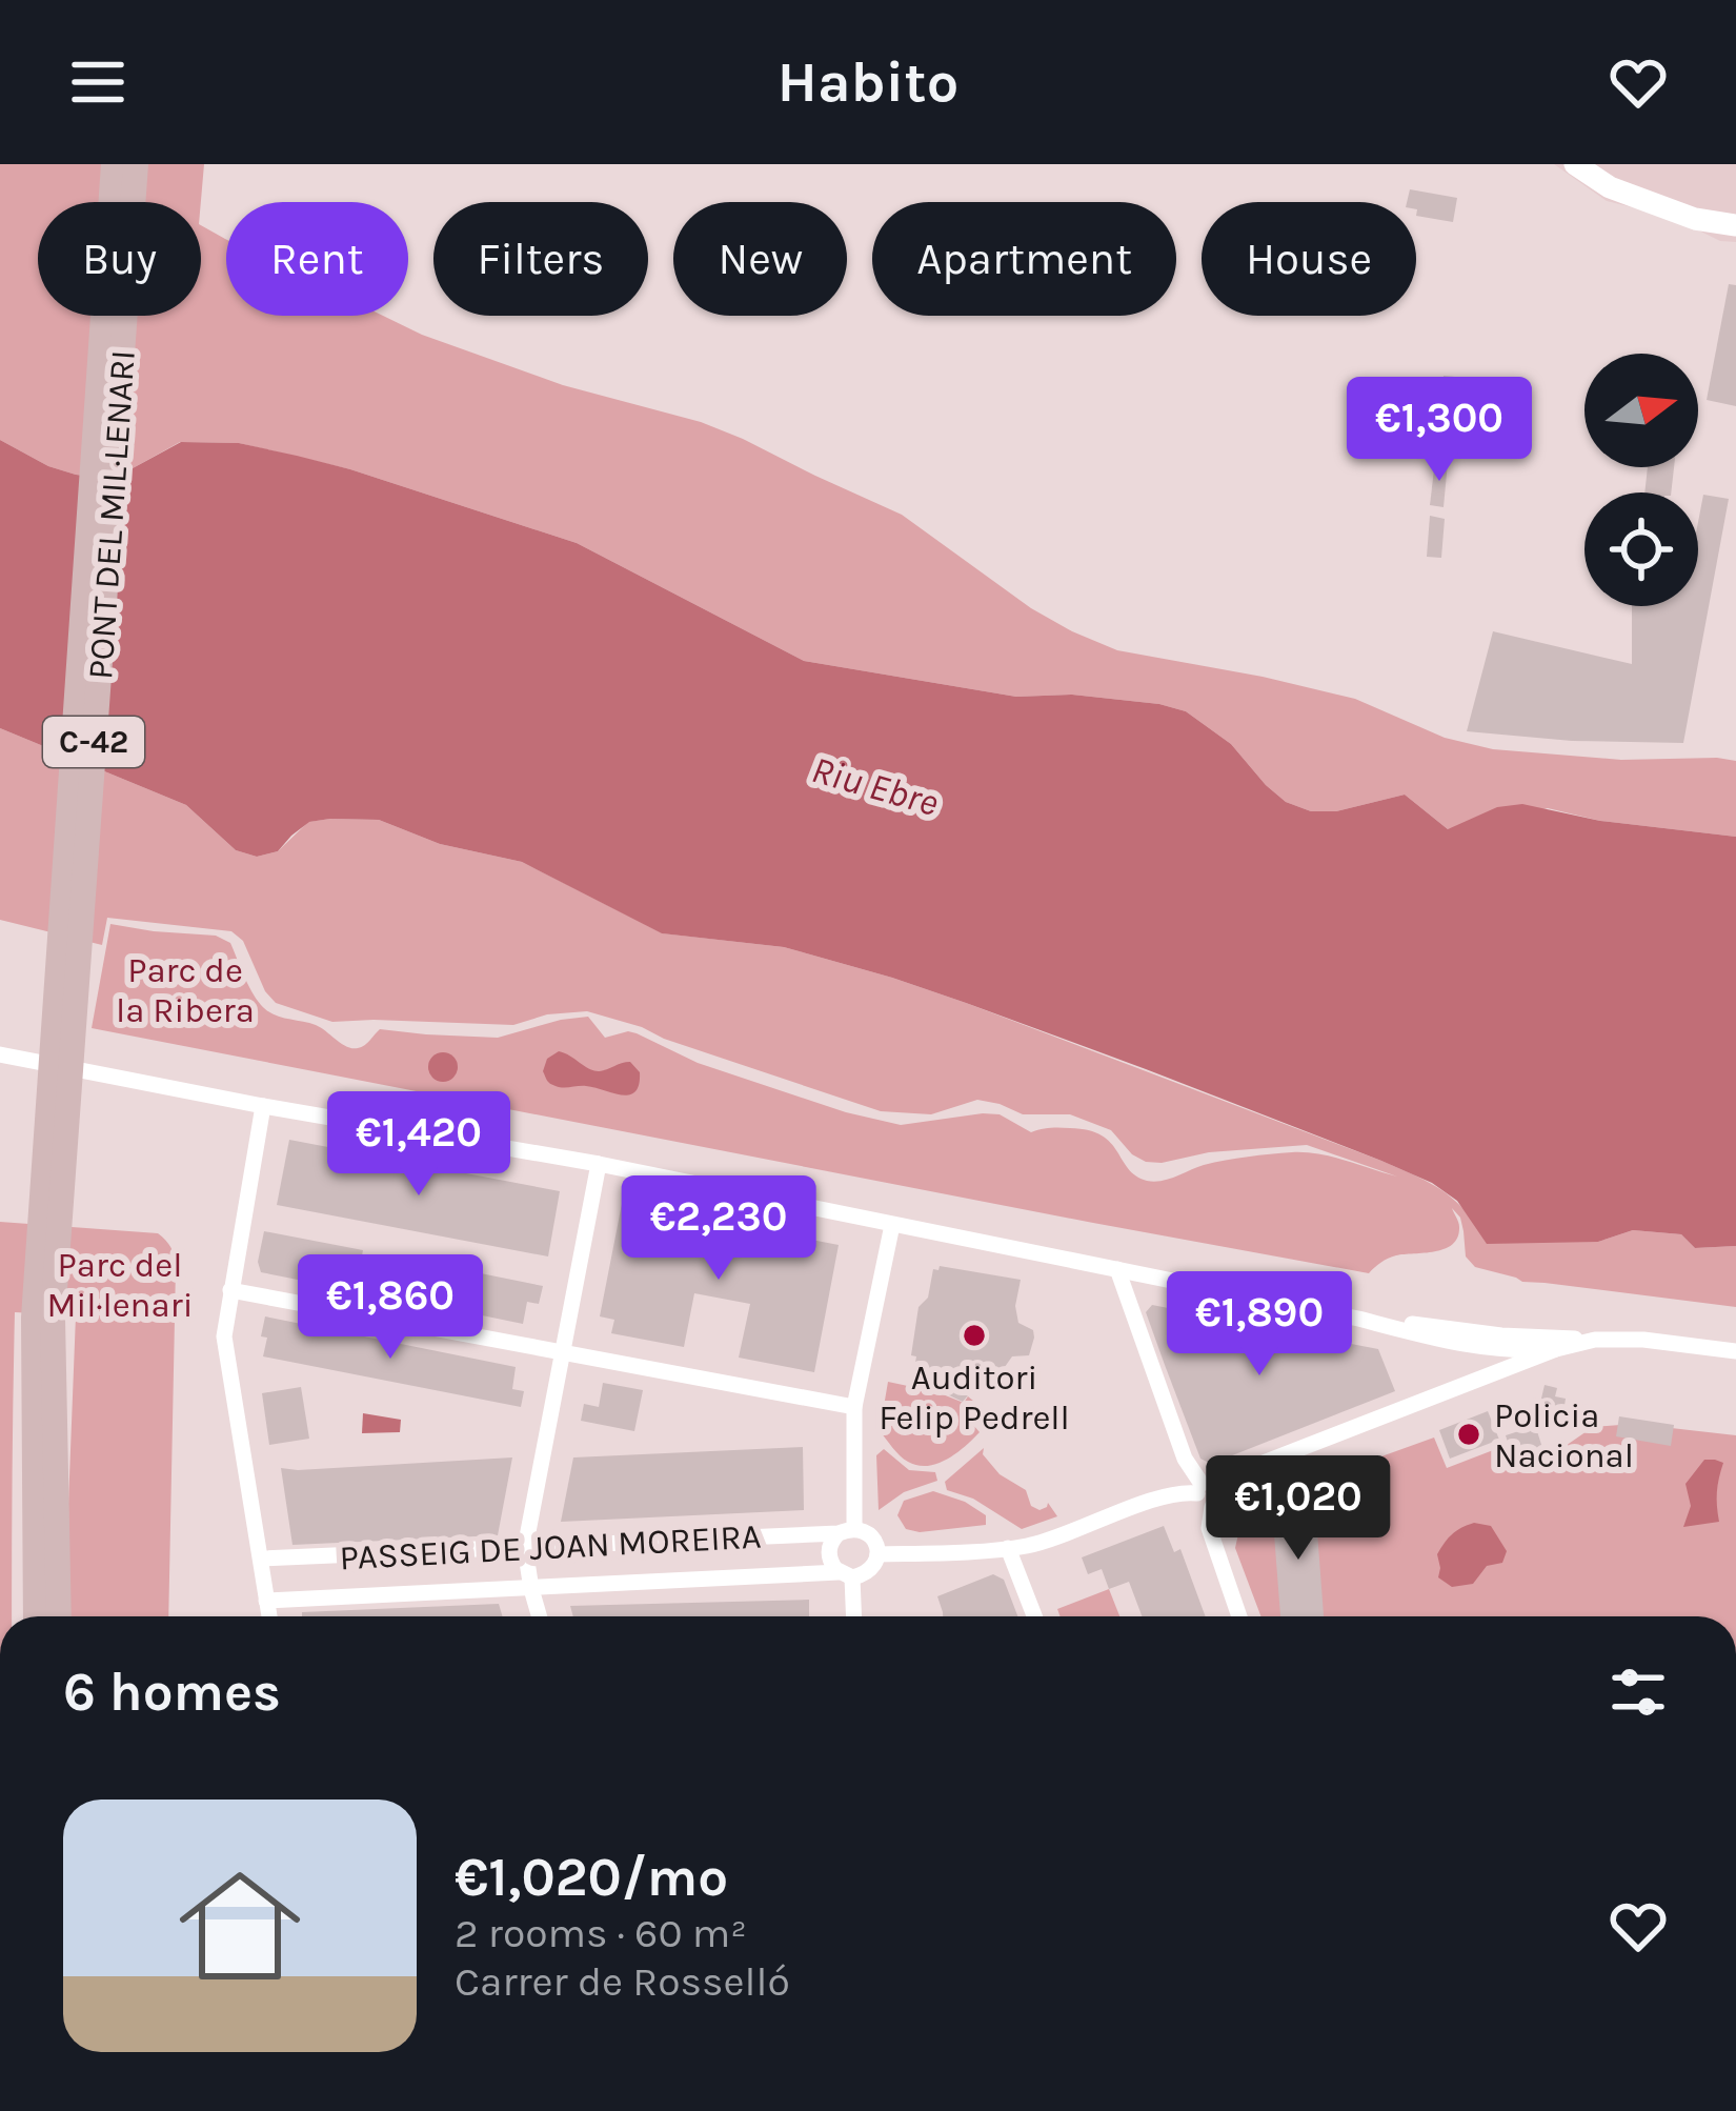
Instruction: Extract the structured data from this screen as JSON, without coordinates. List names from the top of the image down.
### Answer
{
  "streets": {
    "main road": ["PONT DEL MIL·LENARI", "C-42"],
    "street": ["PASSEIG DE JOAN MOREIRA"]
  },
  "crossings": [
    ["PONT DEL MIL·LENARI", "C-42"]
  ],
  "water": ["Riu Ebre"],
  "parks": ["Parc de la Ribera", "Parc del Mil·lenari"],
  "places": ["Auditori Felip Pedrell", "Policia Nacional"],
  "north": "right",
  "page": {
    "header": "Habito",
    "chip": [
      "Buy",
      "Rent",
      "Filters",
      "New",
      "Apartment",
      "House"
    ],
    "price": [
      "€1,300",
      "€1,420",
      "€2,230",
      "€1,860",
      "€1,890",
      "€1,020"
    ],
    "heading": "6 homes",
    "list": [
      {
        "name": "€1,020/mo",
        "note": "2 rooms · 60 m² · Carrer de Rosselló"
      }
    ]
  }
}
